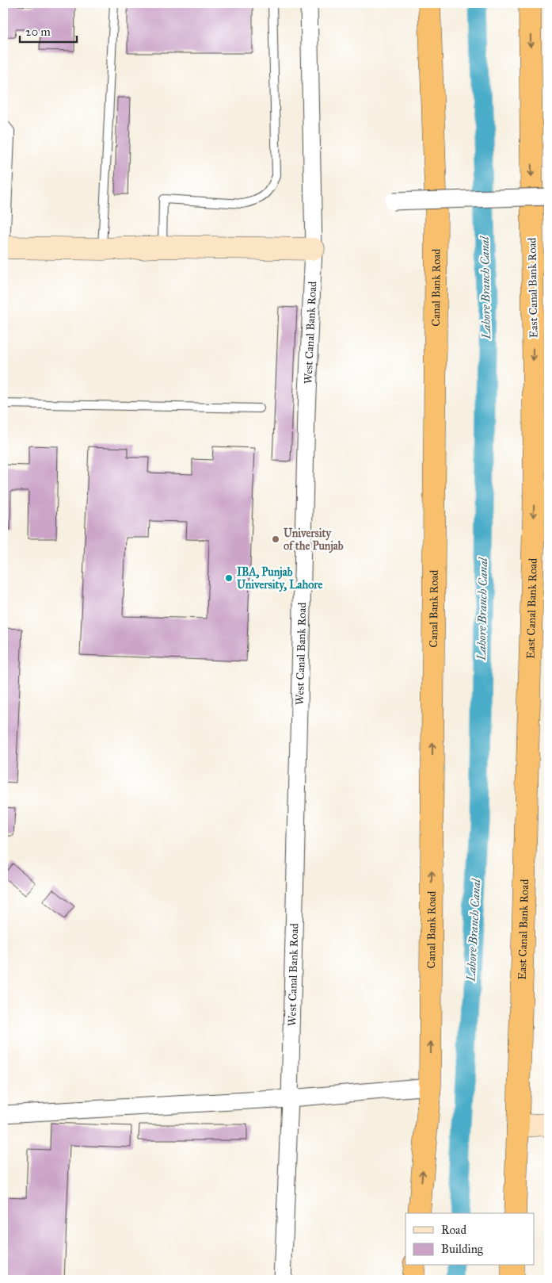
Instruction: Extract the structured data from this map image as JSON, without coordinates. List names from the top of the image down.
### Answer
{
  "streets": {
    "highway": ["Canal Bank Road", "East Canal Bank Road"],
    "street": ["West Canal Bank Road"]
  },
  "one_way": ["Canal Bank Road", "East Canal Bank Road"],
  "water": ["Lahore Branch Canal"],
  "places": ["University of the Punjab", "IBA, Punjab University, Lahore"],
  "legend": ["Road", "Building"],
  "scale_bar": "20 m"
}
